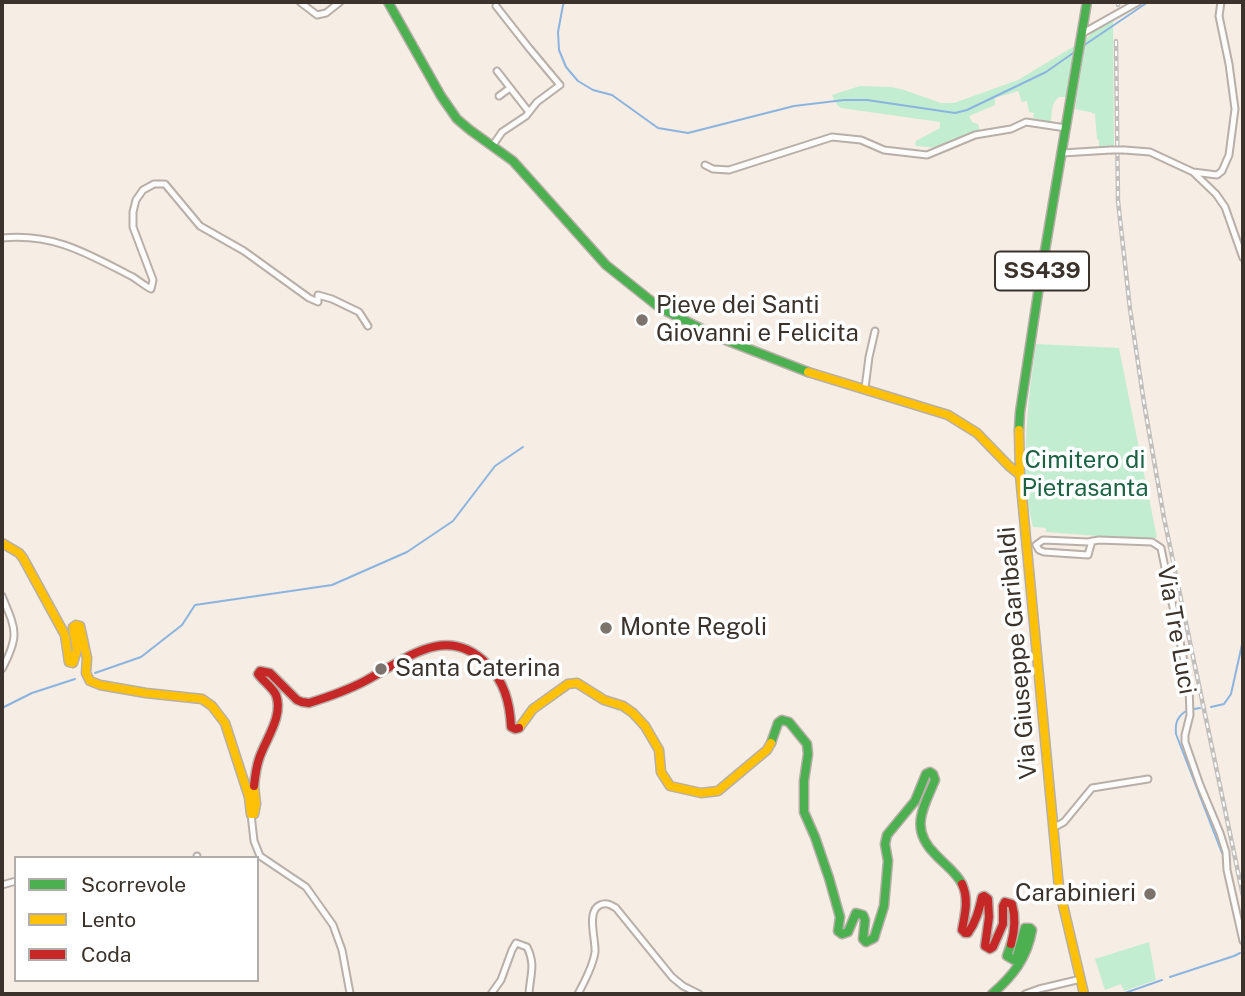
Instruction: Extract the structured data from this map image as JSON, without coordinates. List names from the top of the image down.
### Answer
{
  "streets": {
    "street": ["SS439", "Via Tre Luci", "Via Giuseppe Garibaldi"]
  },
  "crossings": [
    ["SS439", "Via Giuseppe Garibaldi"],
    ["Via Tre Luci", "Via Giuseppe Garibaldi"]
  ],
  "parks": ["Cimitero di Pietrasanta"],
  "places": [
    "Pieve dei Santi Giovanni e Felicita",
    "Monte Regoli",
    "Santa Caterina",
    "Carabinieri"
  ],
  "legend": ["Scorrevole", "Lento", "Coda"]
}
